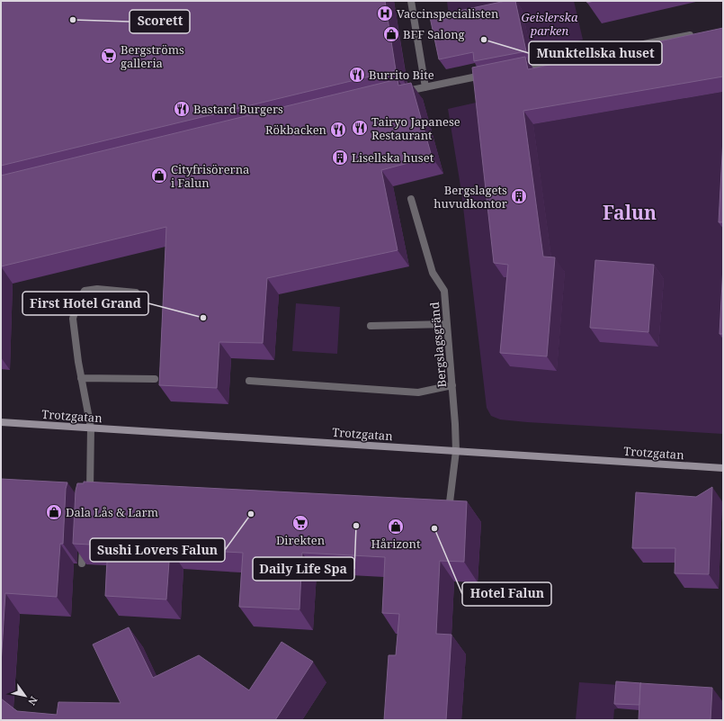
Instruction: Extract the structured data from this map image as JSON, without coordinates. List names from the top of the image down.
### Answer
{
  "streets": {
    "street": ["Bergslagsgränd", "Trotzgatan"]
  },
  "crossings": [
    ["Bergslagsgränd", "Trotzgatan"]
  ],
  "districts": ["Falun"],
  "parks": ["Geislerska parken"],
  "places": {
    "hospital": ["Vaccinspecialisten"],
    "other": [
      "Scorett",
      "Munktellska huset",
      "First Hotel Grand",
      "Sushi Lovers Falun",
      "Daily Life Spa",
      "Hotel Falun"
    ],
    "shop": [
      "BFF Salong",
      "Cityfrisörerna i Falun",
      "Dala Lås & Larm",
      "Hårizont"
    ],
    "supermarket": ["Bergströms galleria", "Direkten"],
    "restaurant": [
      "Burrito Bite",
      "Bastard Burgers",
      "Tairyo Japanese Restaurant",
      "Rökbacken"
    ],
    "building": ["Lisellska huset", "Bergslagets huvudkontor"]
  },
  "north": "bottom right"
}
